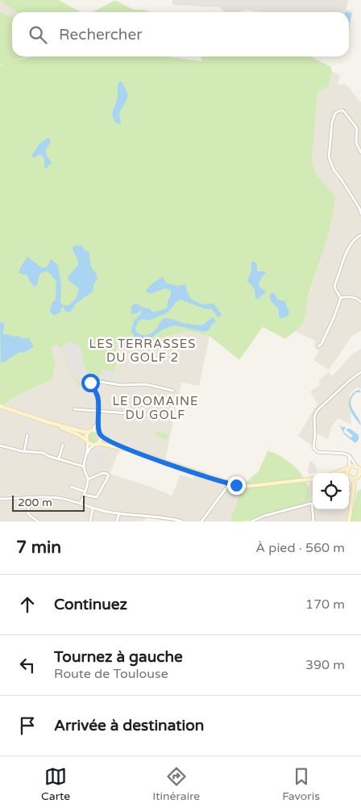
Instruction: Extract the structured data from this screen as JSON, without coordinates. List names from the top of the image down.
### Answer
{
  "districts": ["LES TERRASSES DU GOLF 2", "LE DOMAINE DU GOLF"],
  "scale_bar": "200 m",
  "page": {
    "search": "Rechercher",
    "scale": "200 m",
    "heading": ["7 min", "À pied · 560 m"],
    "list": [
      ["Continuez", "170 m"],
      ["Tournez à gauche", "Route de Toulouse", "390 m"],
      "Arrivée à destination"
    ],
    "nav": ["Carte", "Itinéraire", "Favoris"]
  }
}
